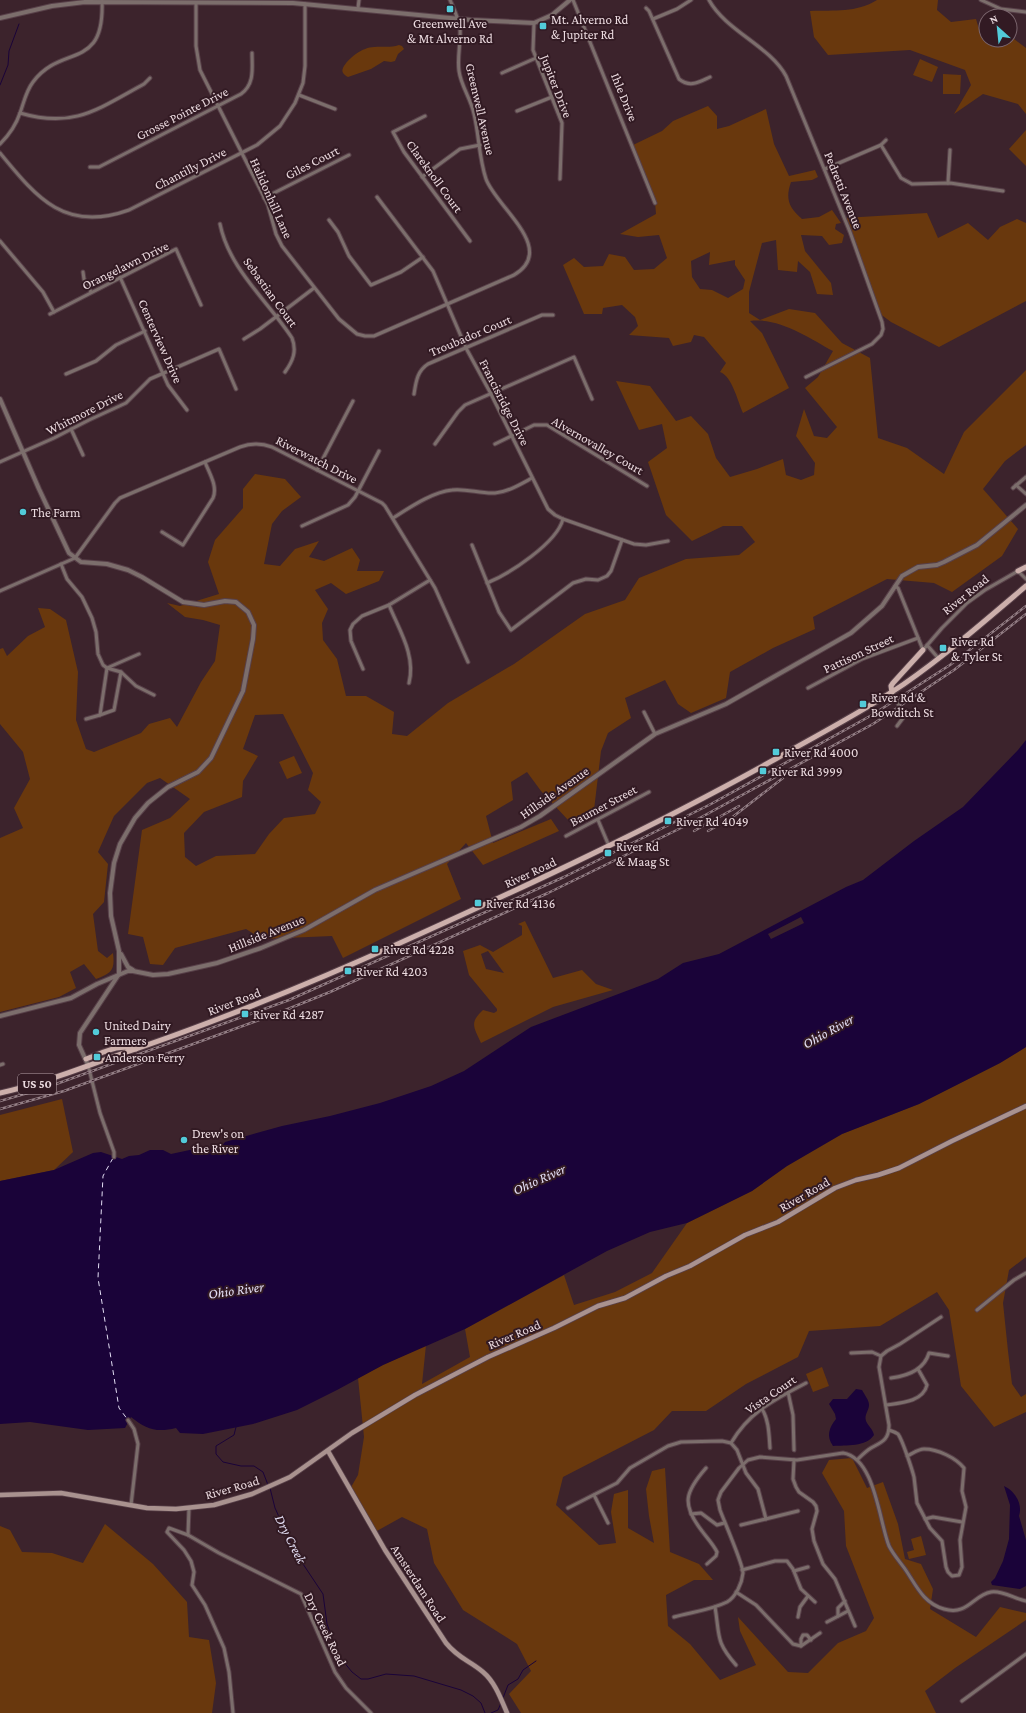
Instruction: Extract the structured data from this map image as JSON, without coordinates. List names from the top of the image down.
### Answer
{
  "streets": {
    "main road": ["River Road", "US 50", "Amsterdam Road"],
    "street": [
      "Jupiter Drive",
      "Ihle Drive",
      "Greenwell Avenue",
      "Grosse Pointe Drive",
      "Giles Court",
      "Chantilly Drive",
      "Clareknoll Court",
      "Pedretti Avenue",
      "Halidonhill Lane",
      "Orangelawn Drive",
      "Sebastian Court",
      "Troubador Court",
      "Centerview Drive",
      "Francisridge Drive",
      "Whitmore Drive",
      "Alvernovalley Court",
      "Riverwatch Drive",
      "Pattison Street",
      "Hillside Avenue",
      "Baumer Street",
      "Vista Court",
      "Dry Creek Road"
    ]
  },
  "crossings": [
    ["Greenwell Avenue", "Halidonhill Lane"],
    ["Greenwell Avenue", "Francisridge Drive"],
    ["Grosse Pointe Drive", "Halidonhill Lane"],
    ["Giles Court", "Halidonhill Lane"],
    ["Chantilly Drive", "Halidonhill Lane"],
    ["Halidonhill Lane", "Francisridge Drive"],
    ["Orangelawn Drive", "Centerview Drive"],
    ["Troubador Court", "Francisridge Drive"],
    ["Centerview Drive", "Whitmore Drive"],
    ["Francisridge Drive", "Alvernovalley Court"],
    ["River Road", "Amsterdam Road"]
  ],
  "water": ["Ohio River", "Dry Creek"],
  "places": {
    "transit": [
      "Greenwell Ave & Mt Alverno Rd",
      "Mt. Alverno Rd & Jupiter Rd",
      "River Rd & Tyler St",
      "River Rd & Bowditch St",
      "River Rd 4000",
      "River Rd 3999",
      "River Rd 4049",
      "River Rd & Maag St",
      "River Rd 4136",
      "River Rd 4228",
      "River Rd 4203",
      "River Rd 4287",
      "Anderson Ferry"
    ],
    "other": ["The Farm", "United Dairy Farmers", "Drew's on the River"]
  },
  "north": "top left"
}
